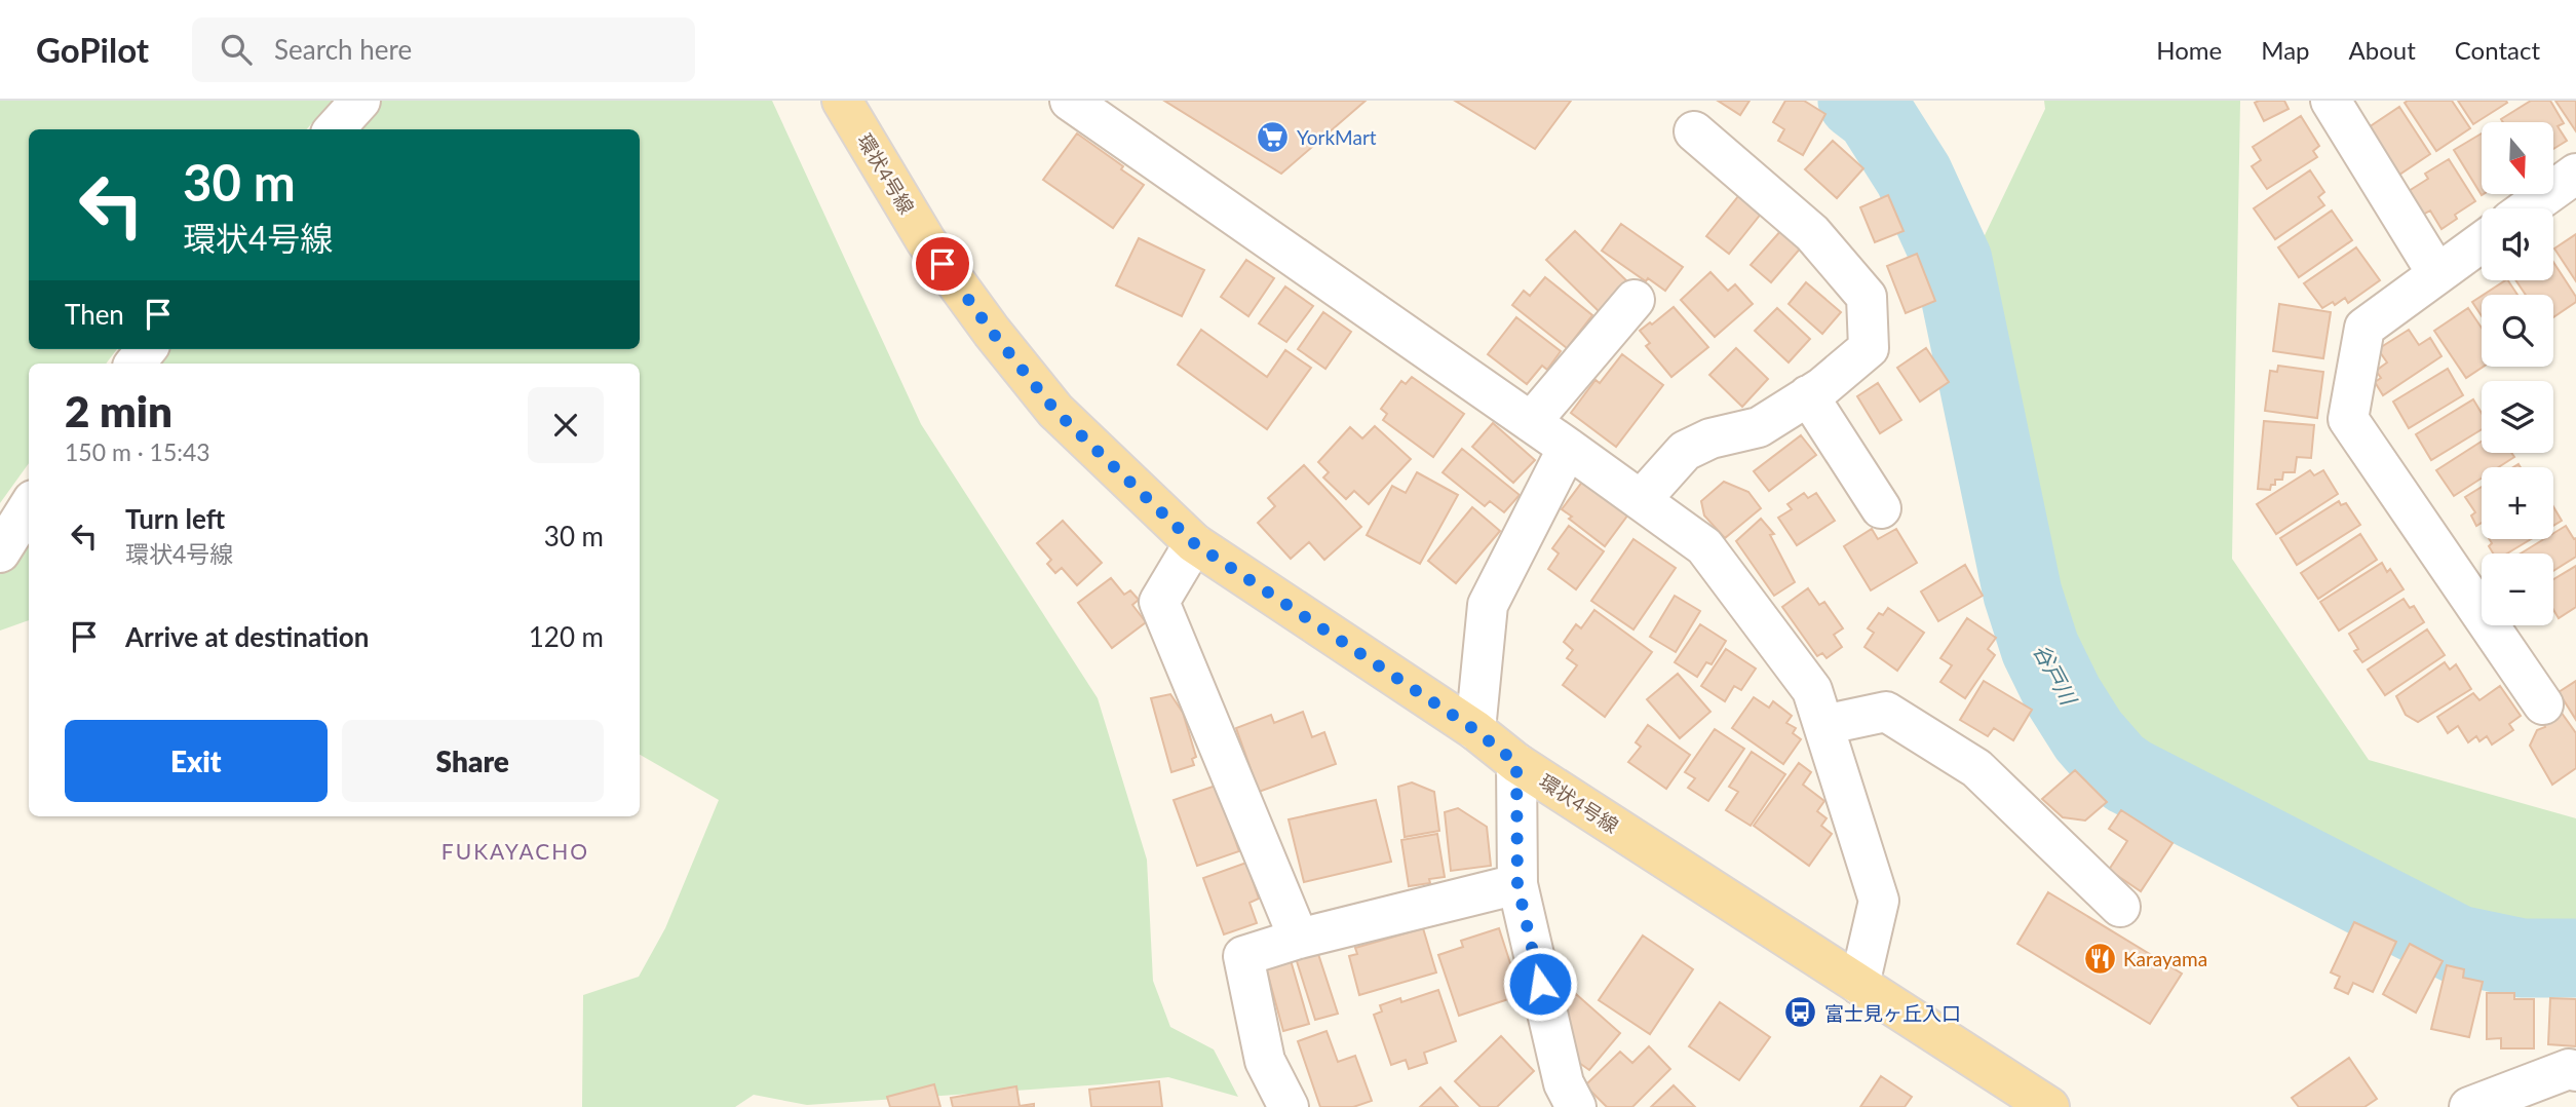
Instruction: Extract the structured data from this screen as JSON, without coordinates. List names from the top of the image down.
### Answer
{
  "streets": {
    "main road": ["環状4号線"]
  },
  "districts": ["FUKAYACHO"],
  "water": ["谷戸川"],
  "places": {
    "supermarket": ["YorkMart"],
    "restaurant": ["Karayama"],
    "bus stop": ["富士見ヶ丘入口"]
  },
  "north": "bottom",
  "page": {
    "header": "GoPilot",
    "search": "Search here",
    "nav": [
      "Home",
      "Map",
      "About",
      "Contact"
    ],
    "map_buttons": ["+", "−"],
    "turn": ["30 m", "環状4号線"],
    "then": "Then",
    "heading": ["2 min", "150 m · 15:43"],
    "list": [
      {
        "name": "Turn left",
        "note": "環状4号線",
        "value": "30 m"
      },
      {
        "name": "Arrive at destination",
        "value": "120 m"
      }
    ],
    "buttons": ["Exit", "Share"]
  }
}
